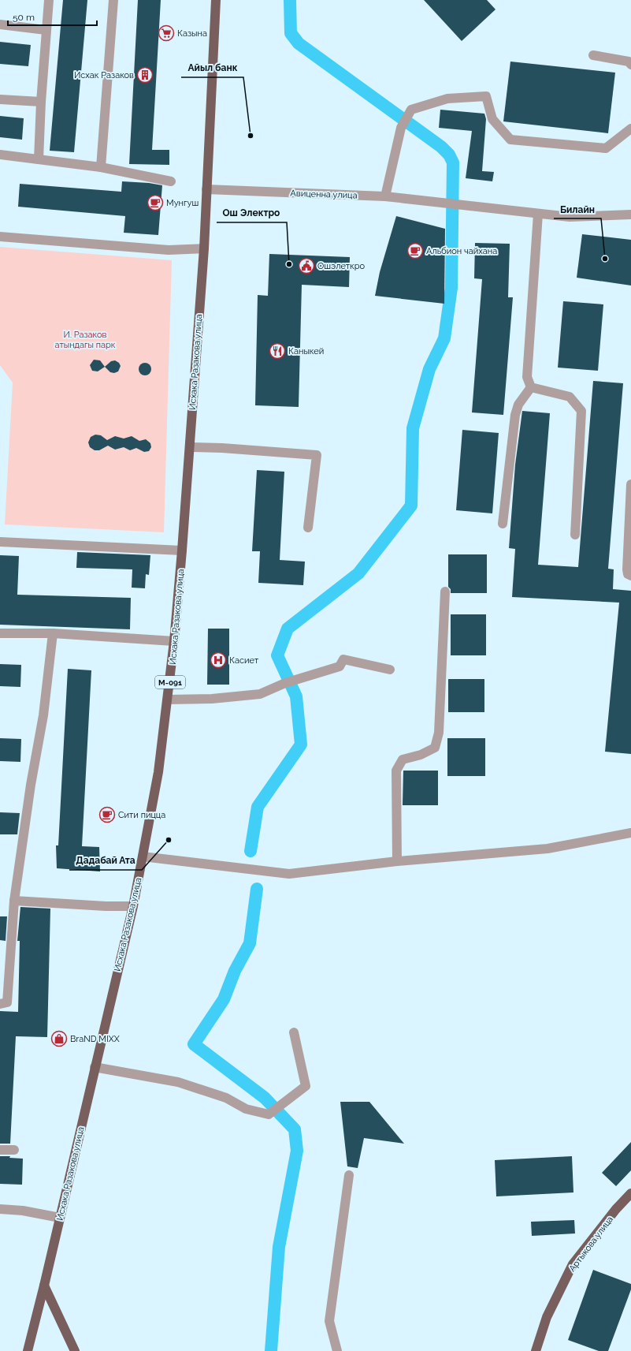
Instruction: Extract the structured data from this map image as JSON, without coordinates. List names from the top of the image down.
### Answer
{
  "streets": {
    "main road": ["Исхака Разакова улица", "М-091", "Артыкова улица"],
    "street": ["Авиценна улица"]
  },
  "crossings": [
    ["Авиценна улица", "Исхака Разакова улица"]
  ],
  "parks": ["И. Разаков атындагы парк"],
  "places": {
    "supermarket": ["Казына"],
    "building": ["Исхак Разаков"],
    "other": [
      "Айыл банк",
      "Билайн",
      "Ош Электро",
      "Дадабай Ата"
    ],
    "cafe": ["Мунгуш", "Альбион чайхана", "Сити пицца"],
    "public building": ["Ошэлеткро"],
    "restaurant": ["Каныкей"],
    "hospital": ["Касиет"],
    "shop": ["BraND MIXX"]
  },
  "scale_bar": "50 m"
}
